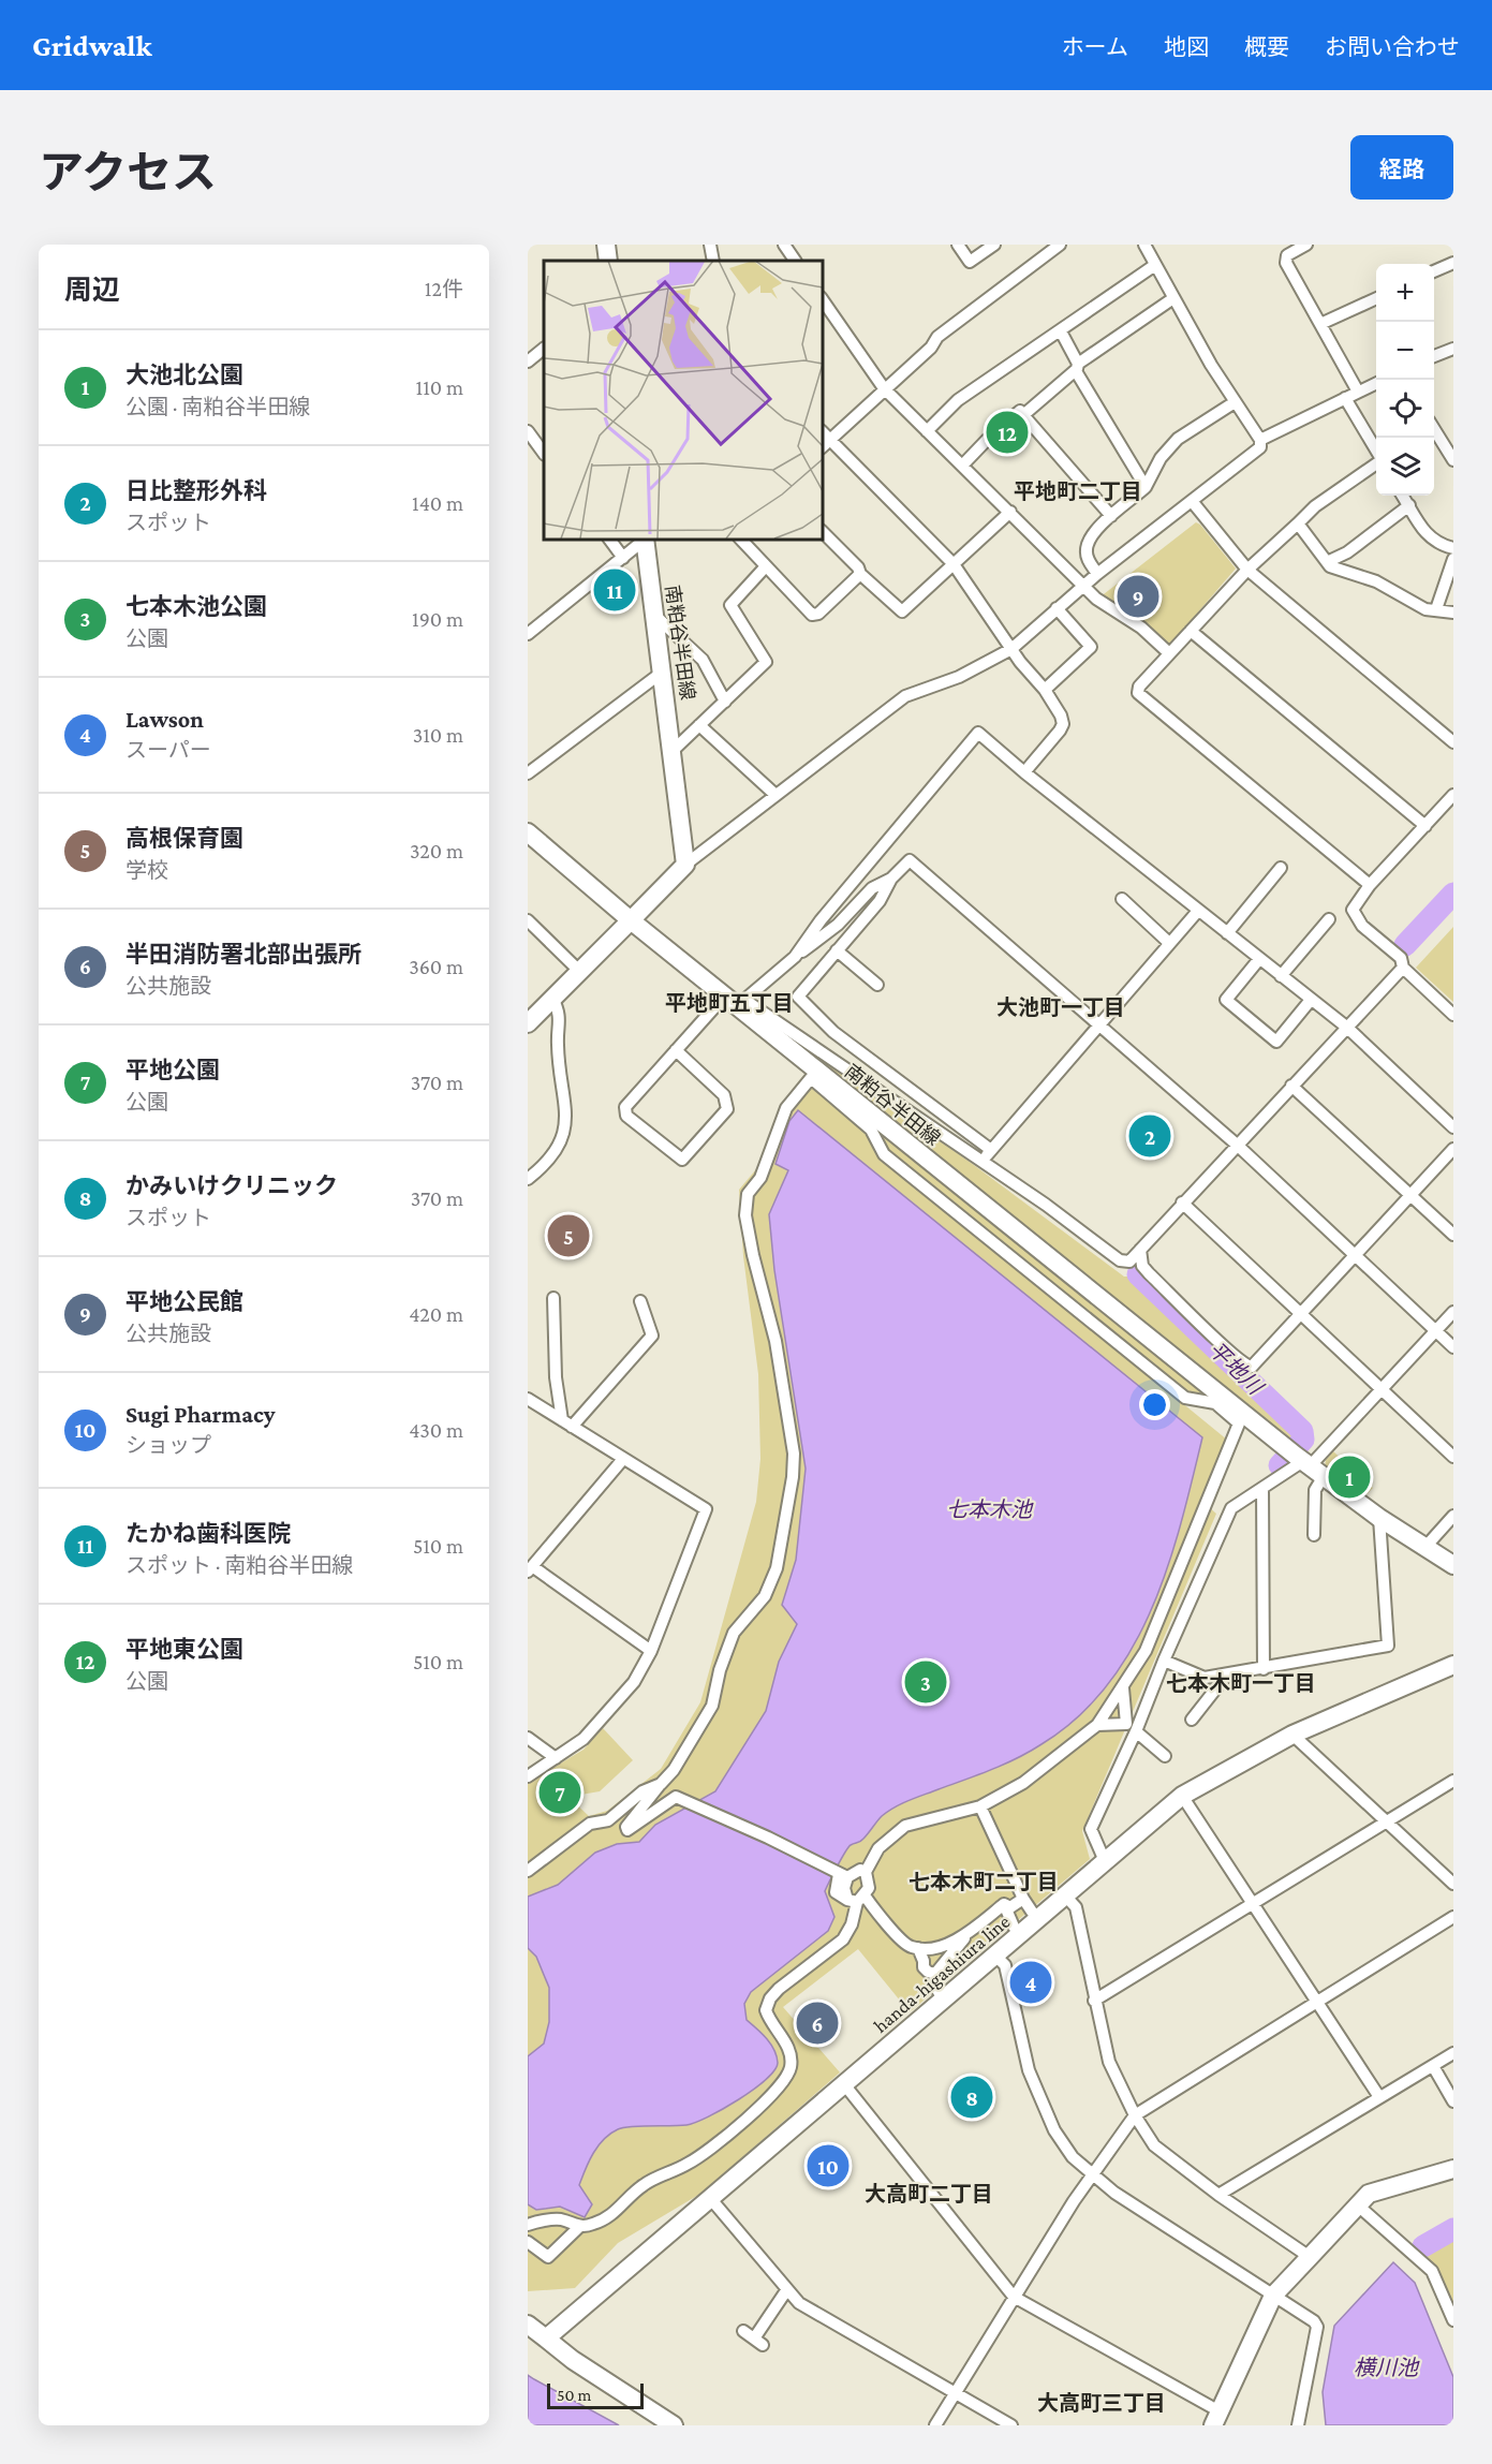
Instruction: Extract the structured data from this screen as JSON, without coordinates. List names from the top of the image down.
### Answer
{
  "streets": {
    "main road": ["南粕谷半田線", "handa-higashiura line"]
  },
  "districts": [
    "平地町二丁目",
    "平地町五丁目",
    "大池町一丁目",
    "七本木町一丁目",
    "七本木町二丁目",
    "大高町二丁目",
    "大高町三丁目"
  ],
  "water": ["平地川", "七本木池", "横川池"],
  "scale_bar": "50 m",
  "page": {
    "header": "Gridwalk",
    "nav": [
      "ホーム",
      "地図",
      "概要",
      "お問い合わせ"
    ],
    "title": "アクセス",
    "buttons": "経路",
    "heading": ["周辺", "12件"],
    "map_buttons": ["+", "−"],
    "list": [
      {
        "mark": "1",
        "name": "大池北公園",
        "note": "公園 · 南粕谷半田線",
        "value": "110 m"
      },
      {
        "mark": "2",
        "name": "日比整形外科",
        "note": "スポット",
        "value": "140 m"
      },
      {
        "mark": "3",
        "name": "七本木池公園",
        "note": "公園",
        "value": "190 m"
      },
      {
        "mark": "4",
        "name": "Lawson",
        "note": "スーパー",
        "value": "310 m"
      },
      {
        "mark": "5",
        "name": "高根保育園",
        "note": "学校",
        "value": "320 m"
      },
      {
        "mark": "6",
        "name": "半田消防署北部出張所",
        "note": "公共施設",
        "value": "360 m"
      },
      {
        "mark": "7",
        "name": "平地公園",
        "note": "公園",
        "value": "370 m"
      },
      {
        "mark": "8",
        "name": "かみいけクリニック",
        "note": "スポット",
        "value": "370 m"
      },
      {
        "mark": "9",
        "name": "平地公民館",
        "note": "公共施設",
        "value": "420 m"
      },
      {
        "mark": "10",
        "name": "Sugi Pharmacy",
        "note": "ショップ",
        "value": "430 m"
      },
      {
        "mark": "11",
        "name": "たかね歯科医院",
        "note": "スポット · 南粕谷半田線",
        "value": "510 m"
      },
      {
        "mark": "12",
        "name": "平地東公園",
        "note": "公園",
        "value": "510 m"
      }
    ],
    "pins": [
      "12",
      "11",
      "9",
      "2",
      "5",
      "1",
      "3",
      "7",
      "4",
      "6",
      "8",
      "10"
    ],
    "scale": "50 m"
  }
}
